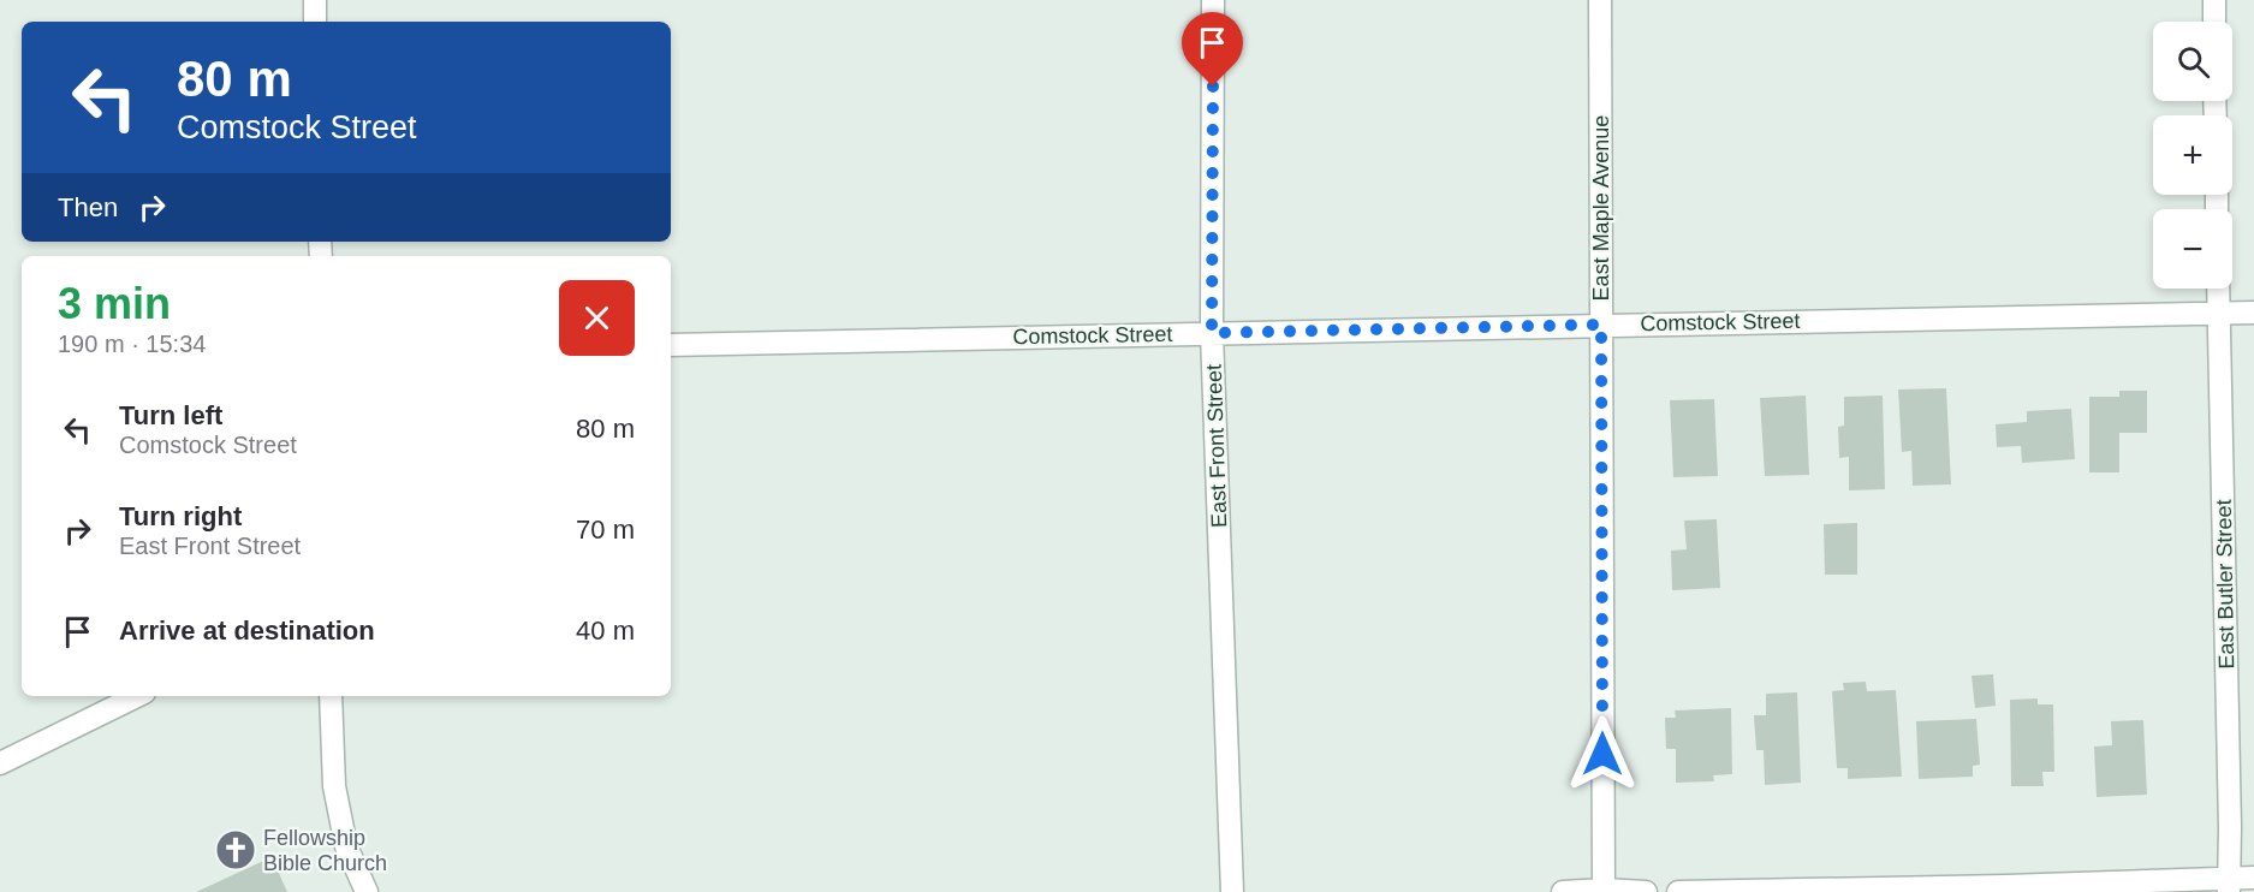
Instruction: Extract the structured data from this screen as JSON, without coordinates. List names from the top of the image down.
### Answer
{
  "streets": {
    "street": [
      "East Maple Avenue",
      "Comstock Street",
      "East Front Street",
      "East Butler Street"
    ]
  },
  "crossings": [
    ["East Maple Avenue", "Comstock Street"],
    ["Comstock Street", "East Front Street"],
    ["Comstock Street", "East Butler Street"]
  ],
  "places": {
    "church": ["Fellowship Bible Church"]
  },
  "page": {
    "map_buttons": ["+", "−"],
    "turn": ["80 m", "Comstock Street"],
    "then": "Then",
    "heading": ["3 min", "190 m · 15:34"],
    "list": [
      {
        "name": "Turn left",
        "note": "Comstock Street",
        "value": "80 m"
      },
      {
        "name": "Turn right",
        "note": "East Front Street",
        "value": "70 m"
      },
      {
        "name": "Arrive at destination",
        "value": "40 m"
      }
    ]
  }
}
